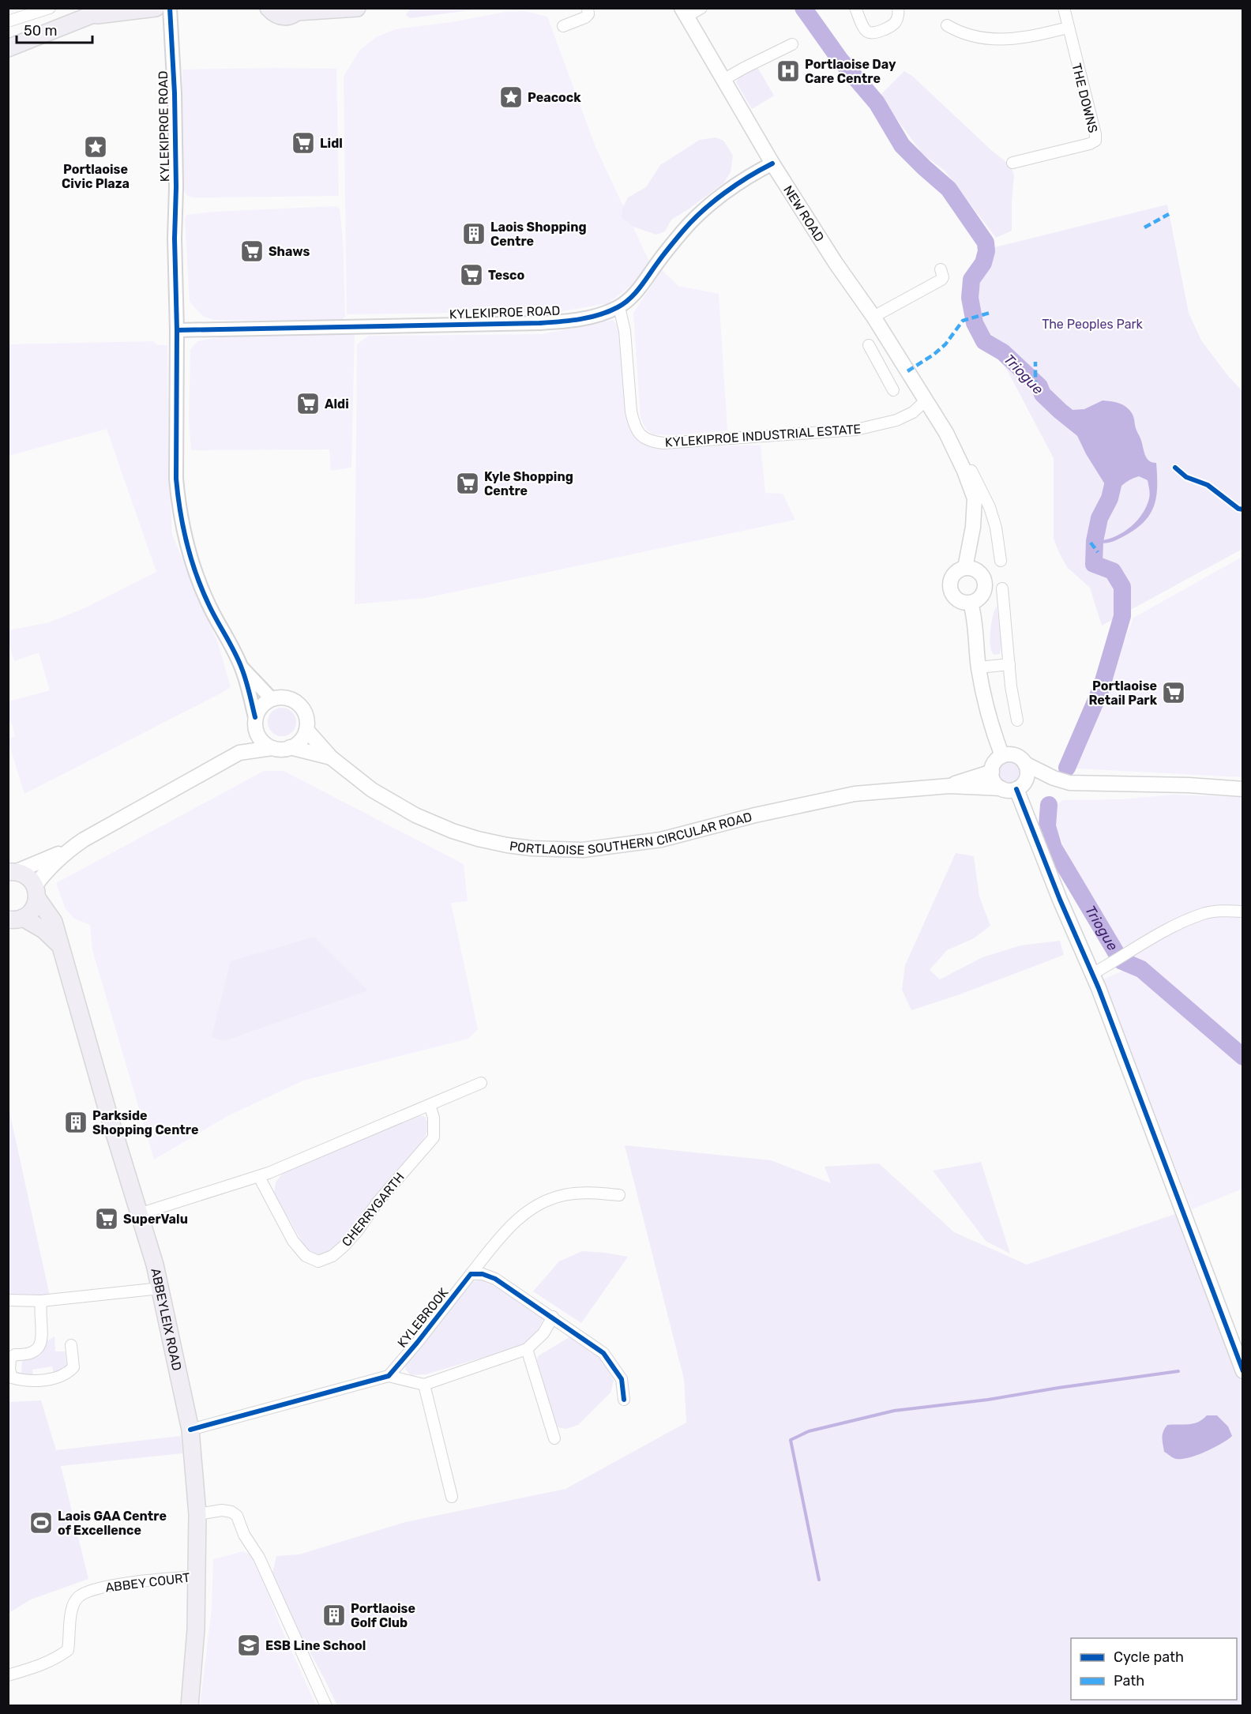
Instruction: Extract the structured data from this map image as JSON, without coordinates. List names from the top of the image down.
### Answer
{
  "streets": {
    "main road": ["NEW ROAD", "PORTLAOISE SOUTHERN CIRCULAR ROAD", "ABBEYLEIX ROAD"],
    "street": [
      "THE DOWNS",
      "KYLEKIPROE ROAD",
      "KYLEKIPROE INDUSTRIAL ESTATE",
      "CHERRYGARTH",
      "KYLEBROOK",
      "ABBEY COURT"
    ]
  },
  "crossings": [
    ["KYLEKIPROE ROAD", "NEW ROAD"],
    ["KYLEKIPROE ROAD", "KYLEKIPROE INDUSTRIAL ESTATE"],
    ["NEW ROAD", "KYLEKIPROE INDUSTRIAL ESTATE"],
    ["ABBEYLEIX ROAD", "ABBEY COURT"]
  ],
  "water": ["Triogue"],
  "parks": ["The Peoples Park"],
  "places": {
    "hospital": ["Portlaoise Day Care Centre"],
    "place": ["Peacock", "Portlaoise Civic Plaza"],
    "supermarket": [
      "Lidl",
      "Shaws",
      "Tesco",
      "Aldi",
      "Kyle Shopping Centre",
      "Portlaoise Retail Park",
      "SuperValu"
    ],
    "building": ["Laois Shopping Centre", "Parkside Shopping Centre", "Portlaoise Golf Club"],
    "sports": ["Laois GAA Centre of Excellence"],
    "school or university": ["ESB Line School"]
  },
  "legend": ["Cycle path", "Path"],
  "scale_bar": "50 m"
}
